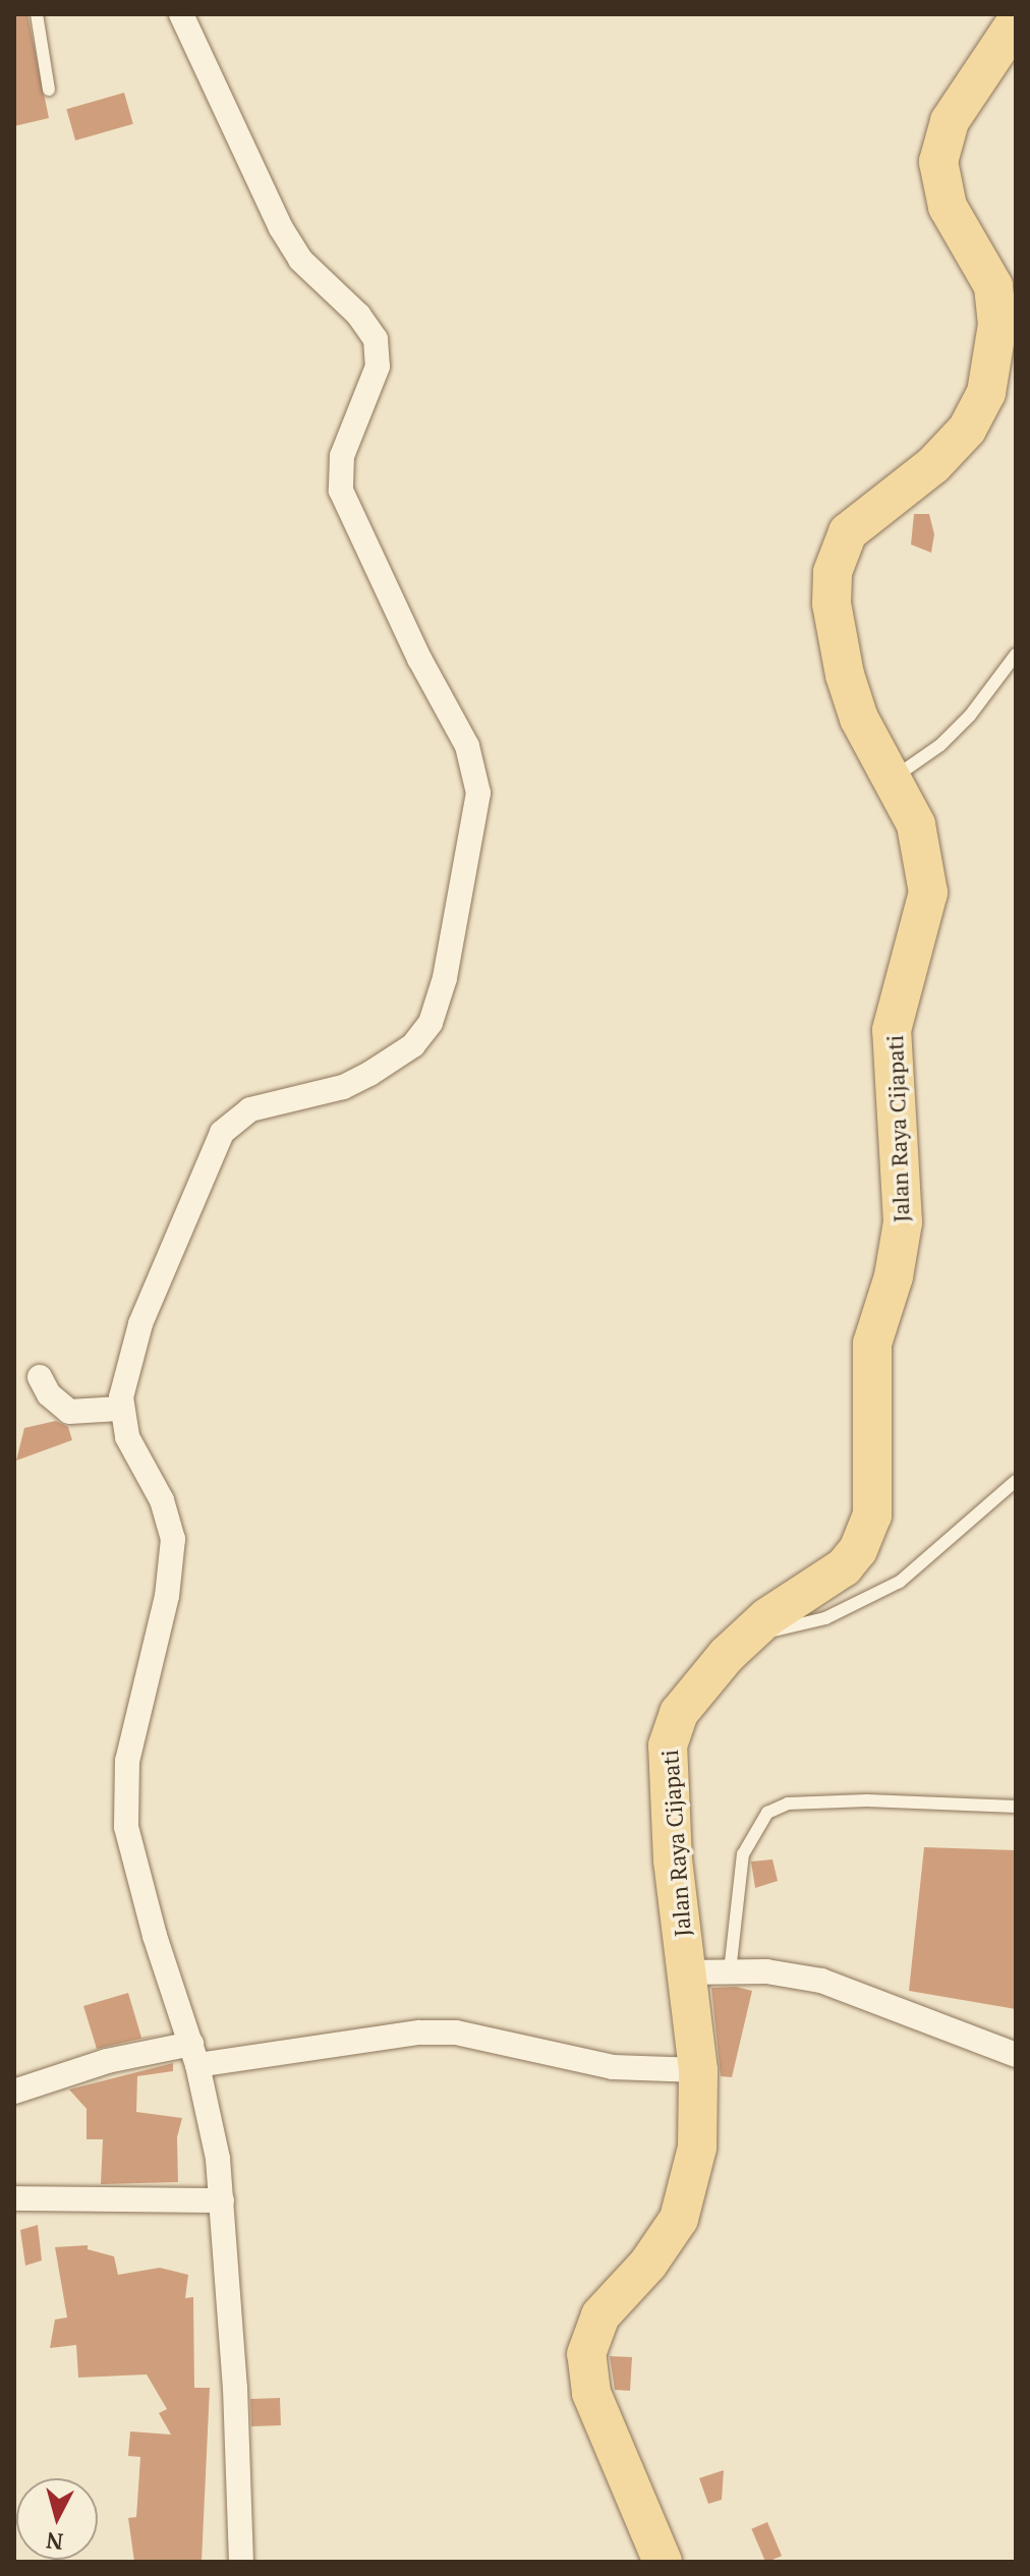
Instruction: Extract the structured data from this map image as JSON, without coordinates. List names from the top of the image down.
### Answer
{
  "streets": {
    "main road": ["Jalan Raya Cijapati"]
  },
  "north": "bottom"
}
